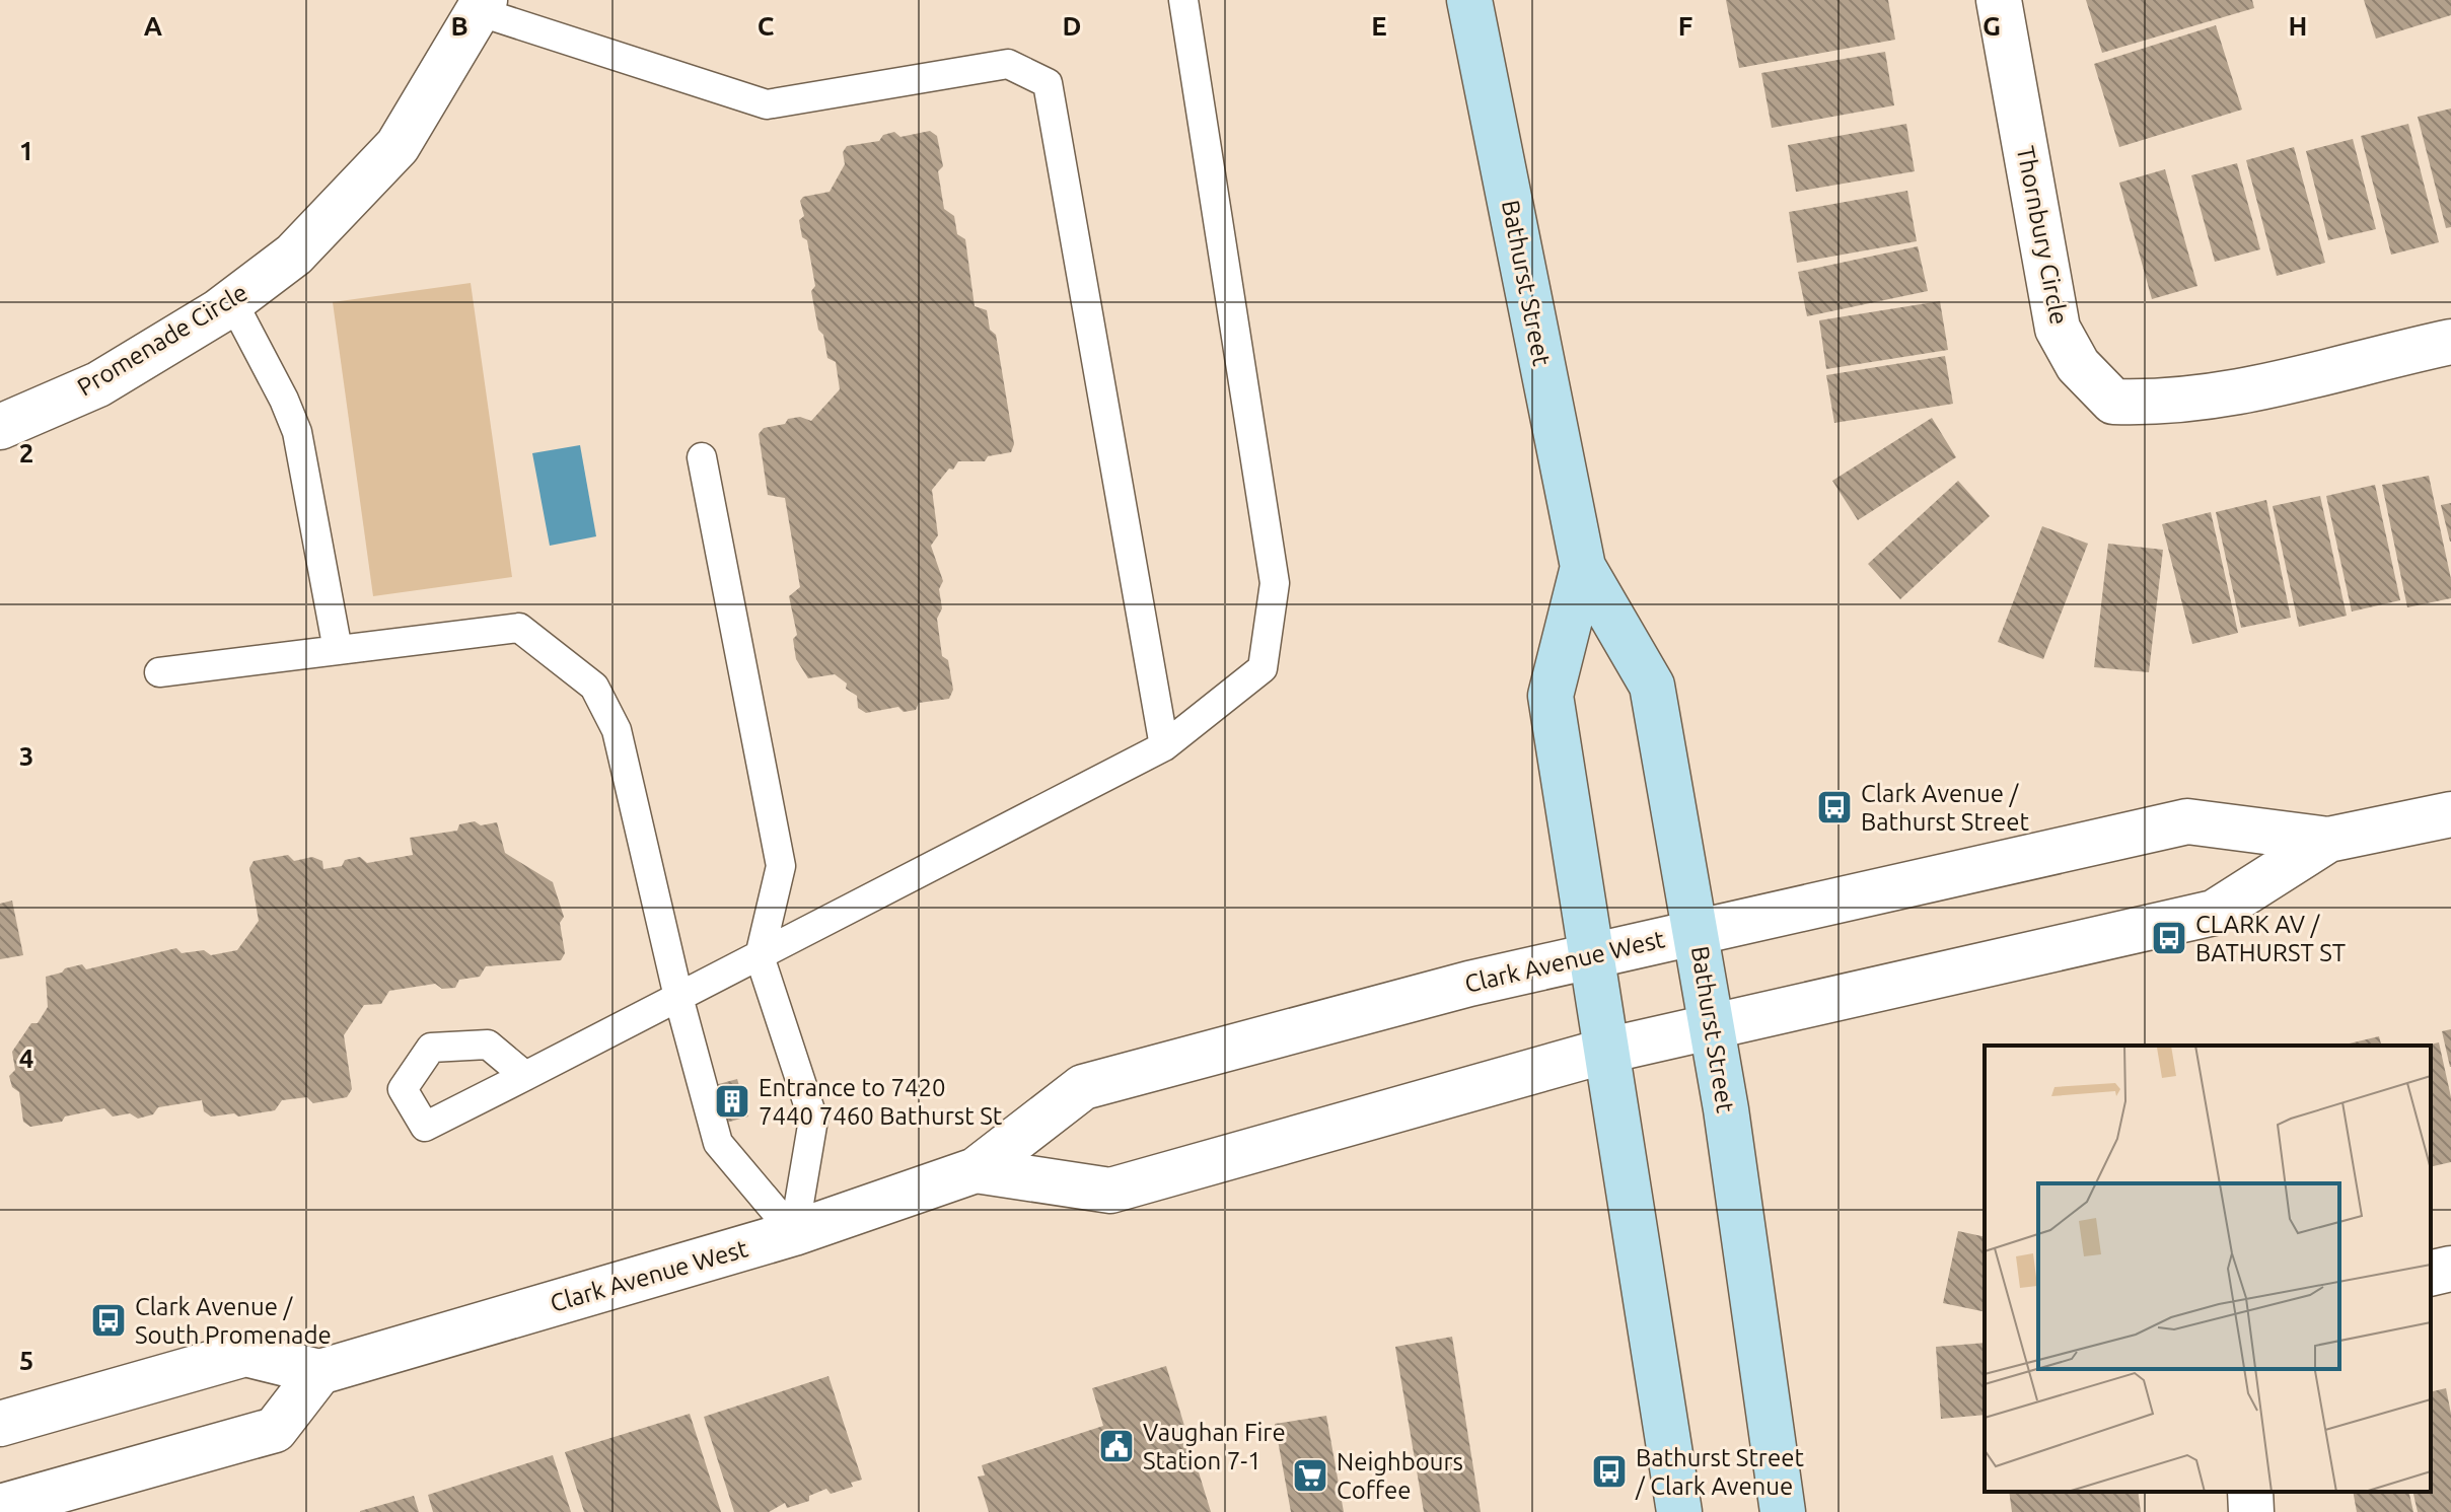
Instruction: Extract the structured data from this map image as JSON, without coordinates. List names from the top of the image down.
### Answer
{
  "streets": {
    "main road": ["Bathurst Street"],
    "street": ["Thornbury Circle", "Promenade Circle", "Clark Avenue West"]
  },
  "crossings": [
    ["Bathurst Street", "Clark Avenue West"]
  ],
  "places": {
    "bus stop": [
      "Clark Avenue / Bathurst Street",
      "CLARK AV / BATHURST ST",
      "Clark Avenue / South Promenade",
      "Bathurst Street / Clark Avenue"
    ],
    "building": ["Entrance to 7420 7440 7460 Bathurst St"],
    "public building": ["Vaughan Fire Station 7-1"],
    "supermarket": ["Neighbours Coffee"]
  },
  "grid": {
    "columns": [
      "A",
      "B",
      "C",
      "D",
      "E",
      "F",
      "G",
      "H"
    ],
    "rows": [
      "1",
      "2",
      "3",
      "4",
      "5"
    ]
  }
}
